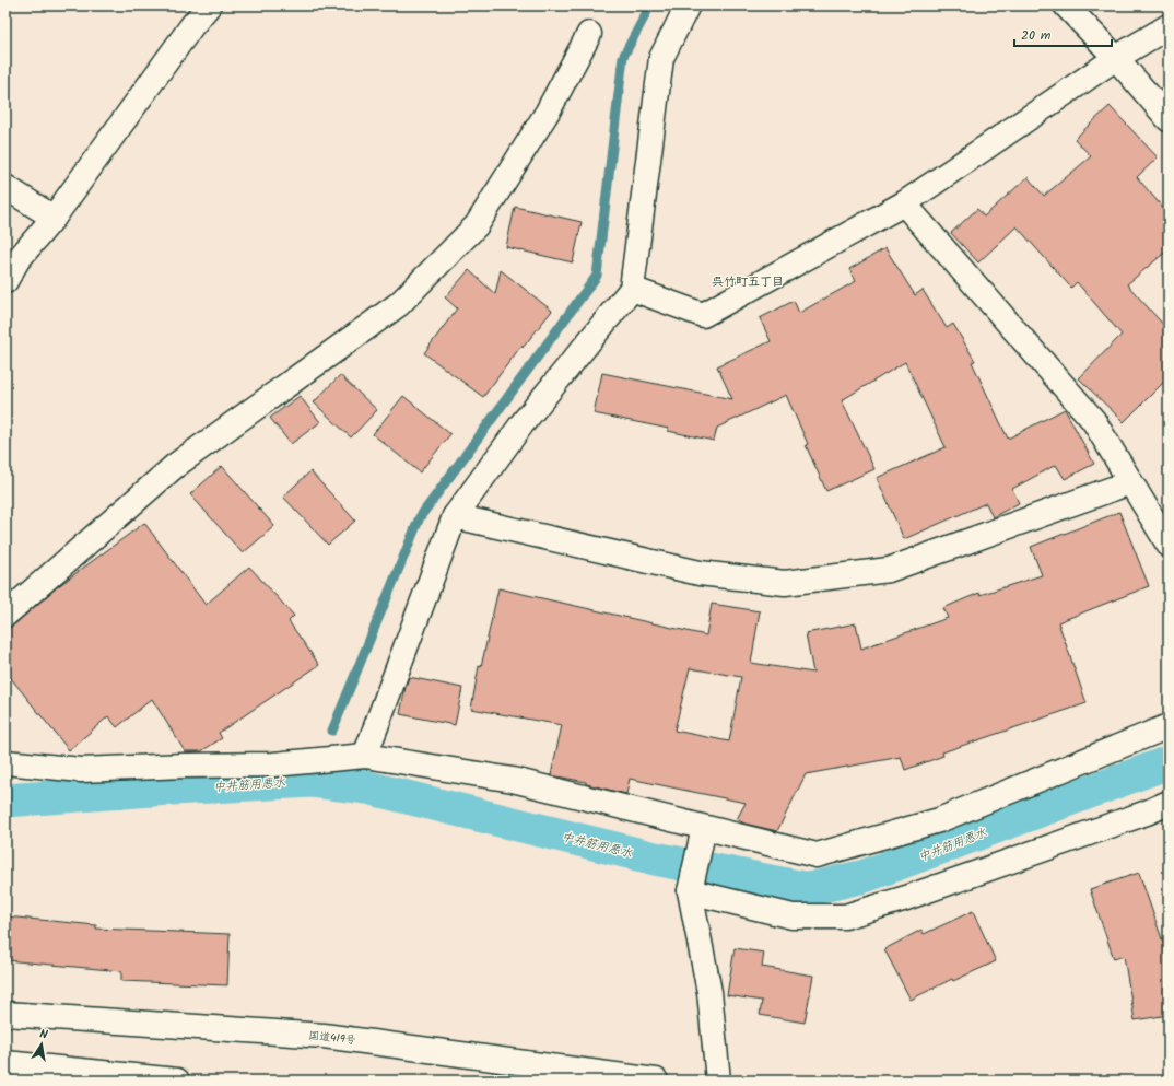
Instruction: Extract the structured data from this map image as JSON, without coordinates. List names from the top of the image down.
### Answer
{
  "streets": {
    "main road": ["国道419号"]
  },
  "districts": ["呉竹町五丁目"],
  "water": ["中井筋用悪水"],
  "scale_bar": "20 m",
  "north": "top"
}
